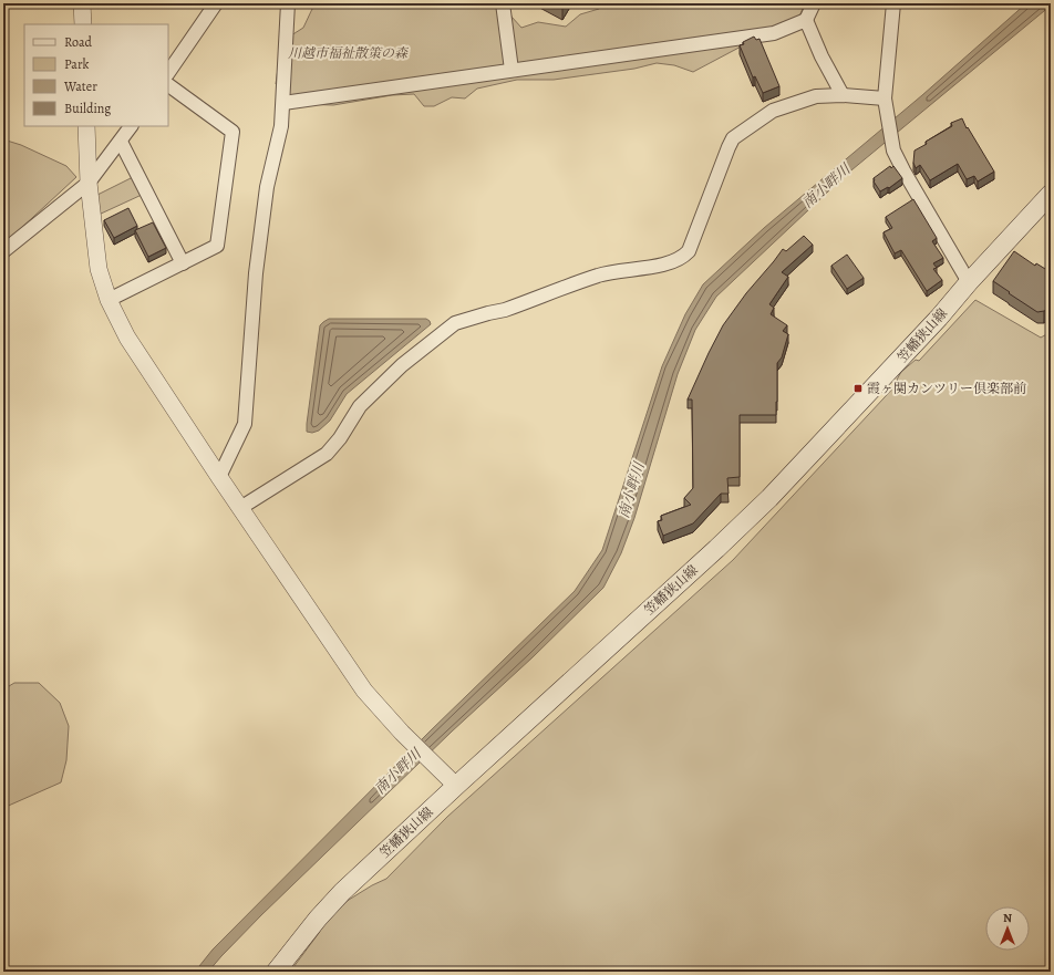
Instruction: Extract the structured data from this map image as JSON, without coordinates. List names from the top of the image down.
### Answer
{
  "streets": {
    "main road": ["笠幡狭山線"]
  },
  "water": ["南小畔川"],
  "parks": ["川越市福祉散策の森"],
  "places": {
    "transit": ["霞ヶ関カンツリー倶楽部前"]
  },
  "legend": [
    "Road",
    "Park",
    "Water",
    "Building"
  ],
  "north": "top"
}
